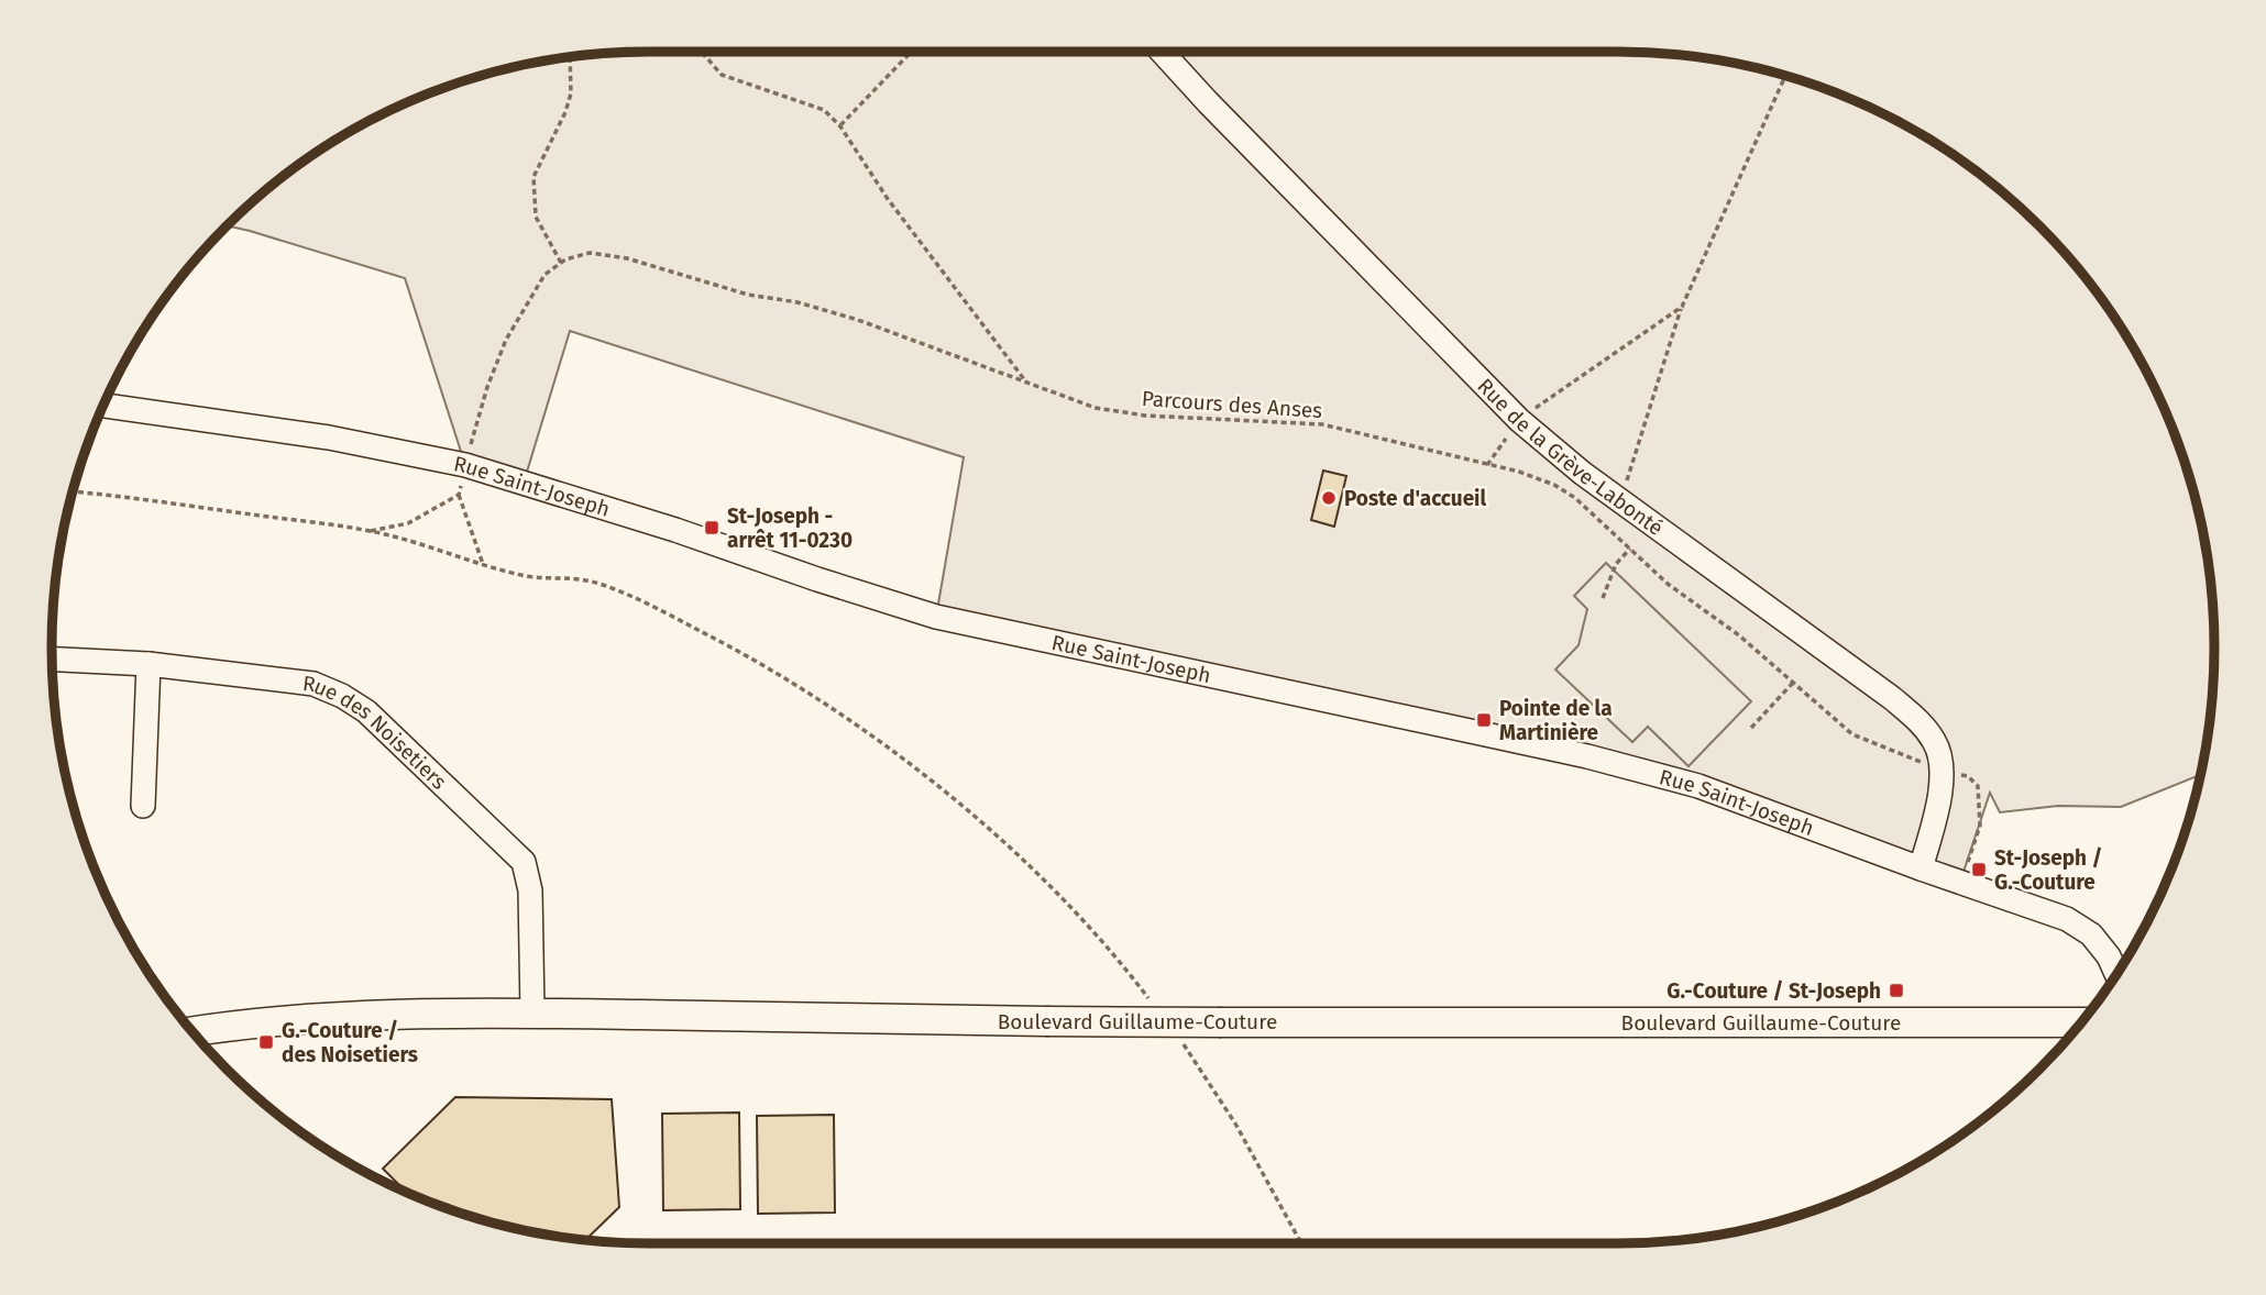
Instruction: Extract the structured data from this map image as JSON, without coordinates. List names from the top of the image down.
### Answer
{
  "streets": {
    "main road": ["Boulevard Guillaume-Couture"],
    "street": ["Rue de la Grève-Labonté", "Rue Saint-Joseph", "Rue des Noisetiers"],
    "path": ["Parcours des Anses"]
  },
  "crossings": [
    ["Parcours des Anses", "Rue de la Grève-Labonté"],
    ["Parcours des Anses", "Rue Saint-Joseph"],
    ["Rue de la Grève-Labonté", "Rue Saint-Joseph"],
    ["Rue des Noisetiers", "Boulevard Guillaume-Couture"]
  ],
  "places": {
    "other": ["Poste d'accueil"],
    "transit": [
      "St-Joseph - arrêt 11-0230",
      "Pointe de la Martinière",
      "St-Joseph / G.-Couture",
      "G.-Couture / St-Joseph",
      "G.-Couture / des Noisetiers"
    ]
  }
}
